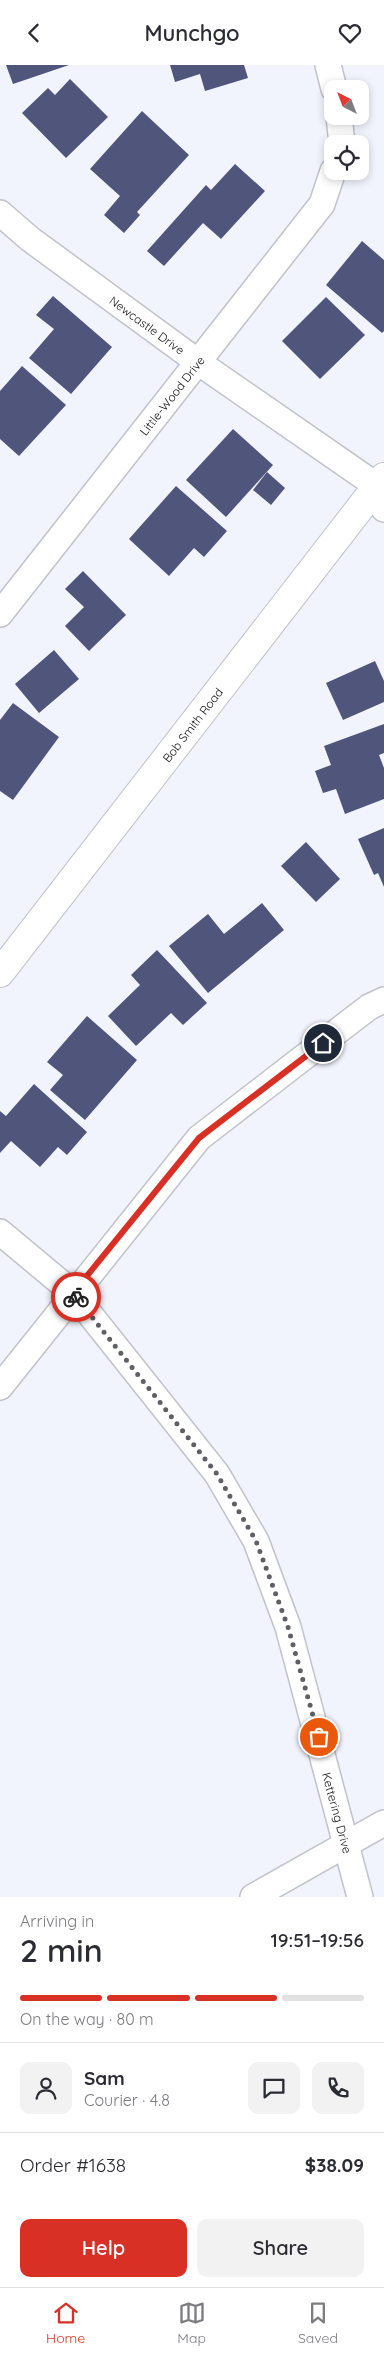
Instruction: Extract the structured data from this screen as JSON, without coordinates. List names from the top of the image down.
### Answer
{
  "streets": {
    "street": [
      "Newcastle Drive",
      "Little-Wood Drive",
      "Bob Smith Road",
      "Kettering Drive"
    ]
  },
  "crossings": [
    ["Newcastle Drive", "Little-Wood Drive"],
    ["Newcastle Drive", "Bob Smith Road"]
  ],
  "north": "top left",
  "page": {
    "header": "Munchgo",
    "heading": ["2 min", "Arriving in", "19:51–19:56"],
    "panel": [
      "Sam",
      "Courier · 4.8",
      "Order #1638",
      "$38.09"
    ],
    "bar": "On the way · 80 m",
    "buttons": ["Help", "Share"],
    "tabs": ["Home", "Map", "Saved"]
  }
}
